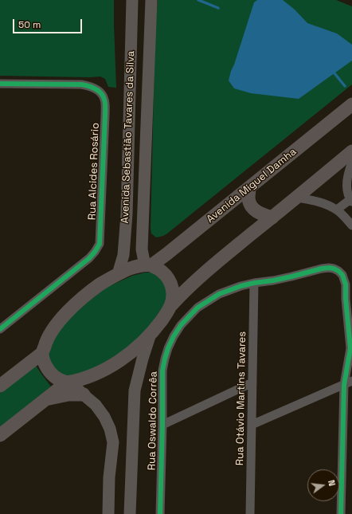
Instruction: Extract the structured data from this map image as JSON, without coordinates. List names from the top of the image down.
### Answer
{
  "streets": {
    "main road": ["Avenida Sebastião Tavares da Silva", "Avenida Miguel Damha"],
    "street": ["Rua Alcides Rosário", "Rua Otávio Martins Tavares", "Rua Oswaldo Corrêa"]
  },
  "crossings": [
    ["Avenida Sebastião Tavares da Silva", "Avenida Miguel Damha"],
    ["Rua Otávio Martins Tavares", "Rua Oswaldo Corrêa"]
  ],
  "scale_bar": "50 m",
  "north": "right"
}
